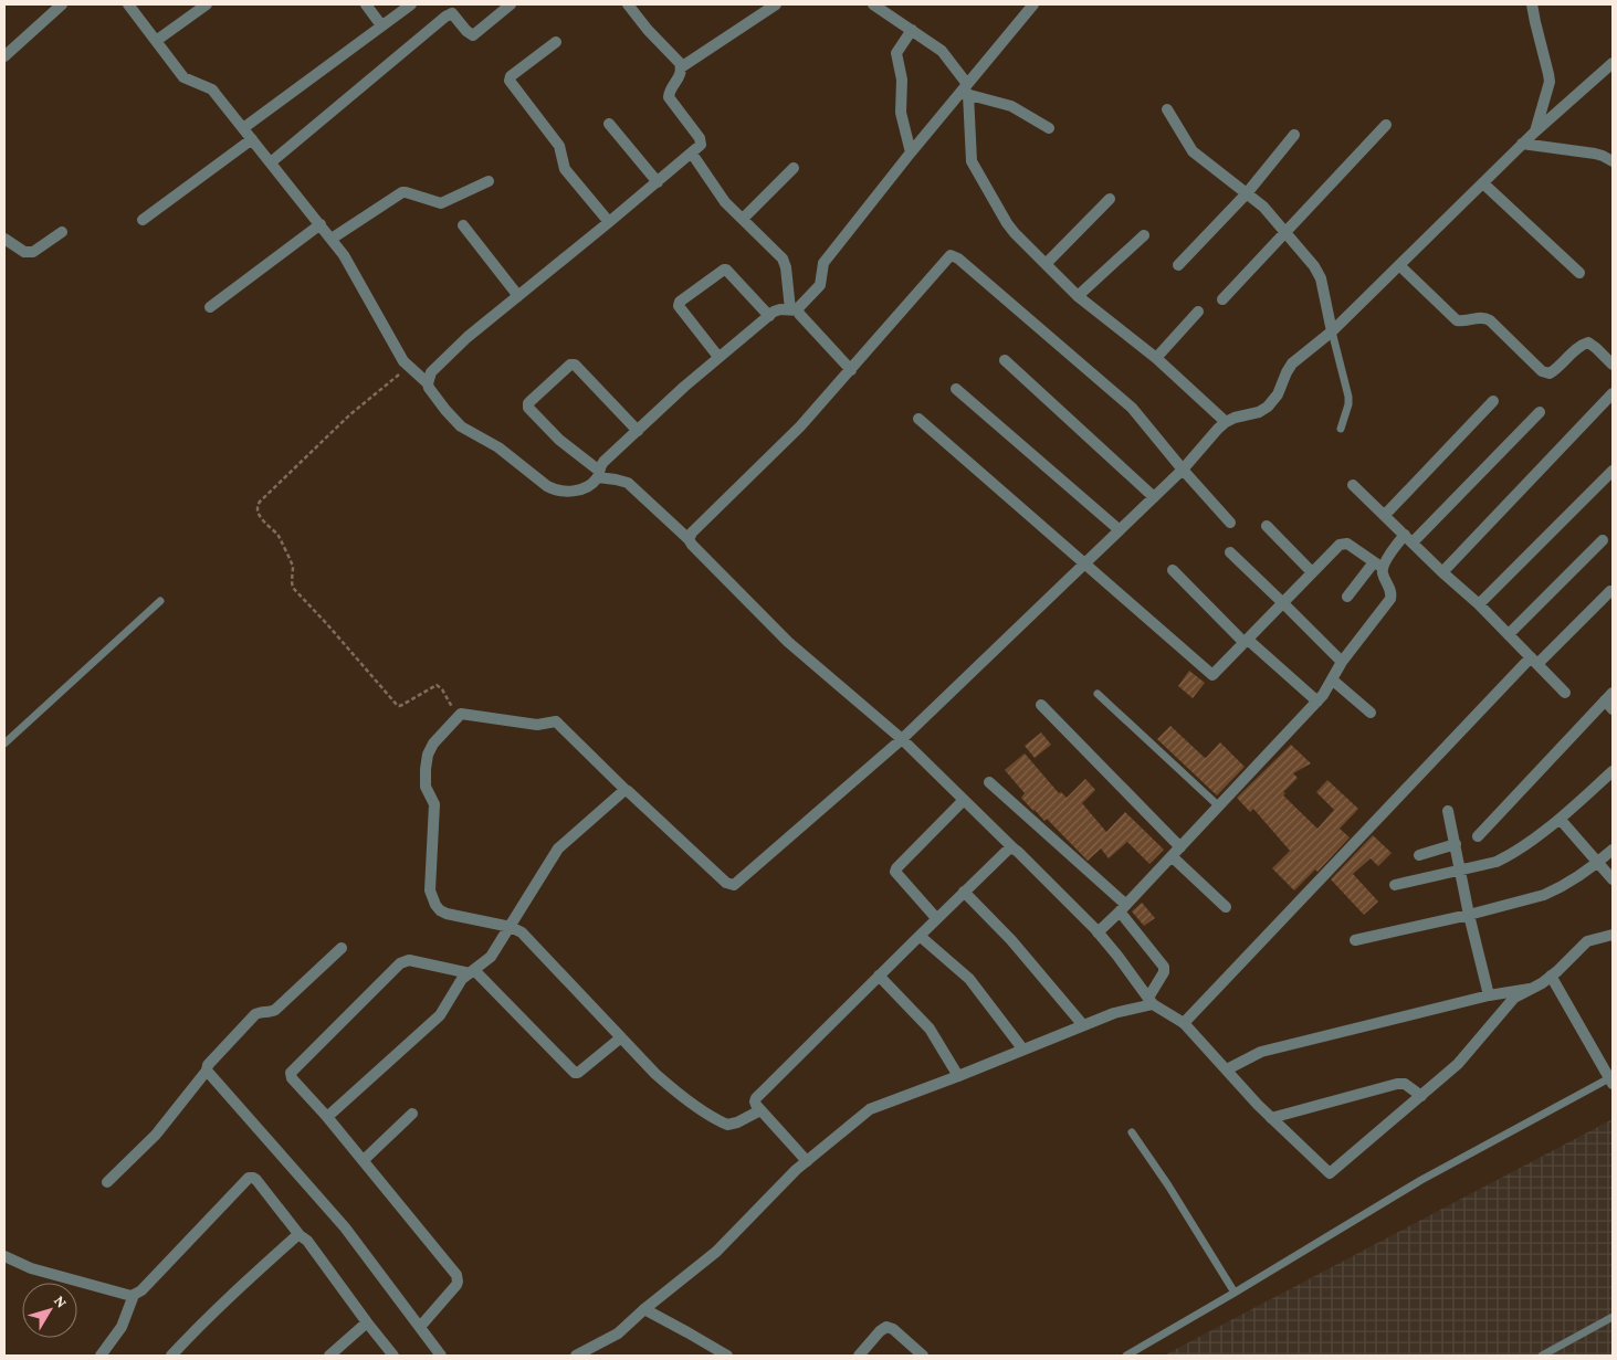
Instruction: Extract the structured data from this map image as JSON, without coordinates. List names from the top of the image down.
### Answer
{
  "north": "top right"
}
